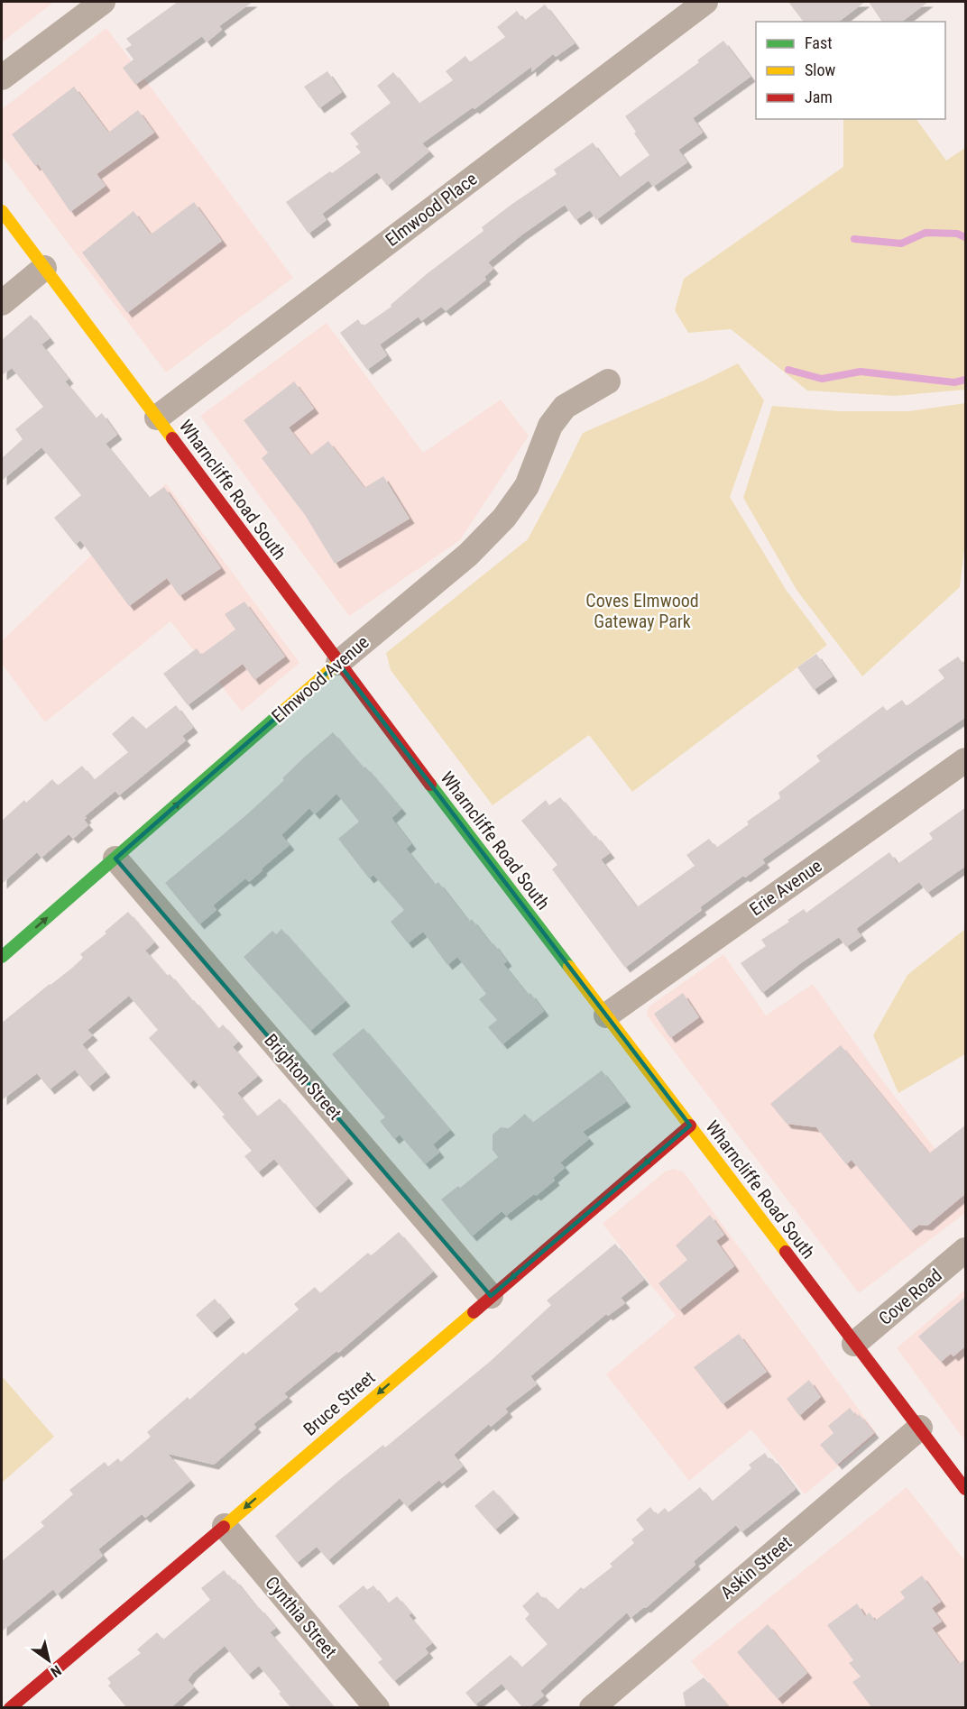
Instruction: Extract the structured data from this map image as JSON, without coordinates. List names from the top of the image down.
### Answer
{
  "streets": {
    "main road": ["Wharncliffe Road South", "Elmwood Avenue", "Bruce Street"],
    "street": [
      "Elmwood Place",
      "Erie Avenue",
      "Brighton Street",
      "Cove Road",
      "Askin Street",
      "Cynthia Street"
    ]
  },
  "crossings": [
    ["Elmwood Place", "Wharncliffe Road South"],
    ["Wharncliffe Road South", "Elmwood Avenue"],
    ["Wharncliffe Road South", "Erie Avenue"],
    ["Wharncliffe Road South", "Cove Road"],
    ["Wharncliffe Road South", "Bruce Street"],
    ["Wharncliffe Road South", "Askin Street"],
    ["Elmwood Avenue", "Brighton Street"],
    ["Brighton Street", "Bruce Street"],
    ["Bruce Street", "Cynthia Street"]
  ],
  "one_way": ["Elmwood Avenue", "Bruce Street"],
  "parks": ["Coves Elmwood Gateway Park"],
  "legend": ["Fast", "Slow", "Jam"],
  "north": "bottom right"
}
